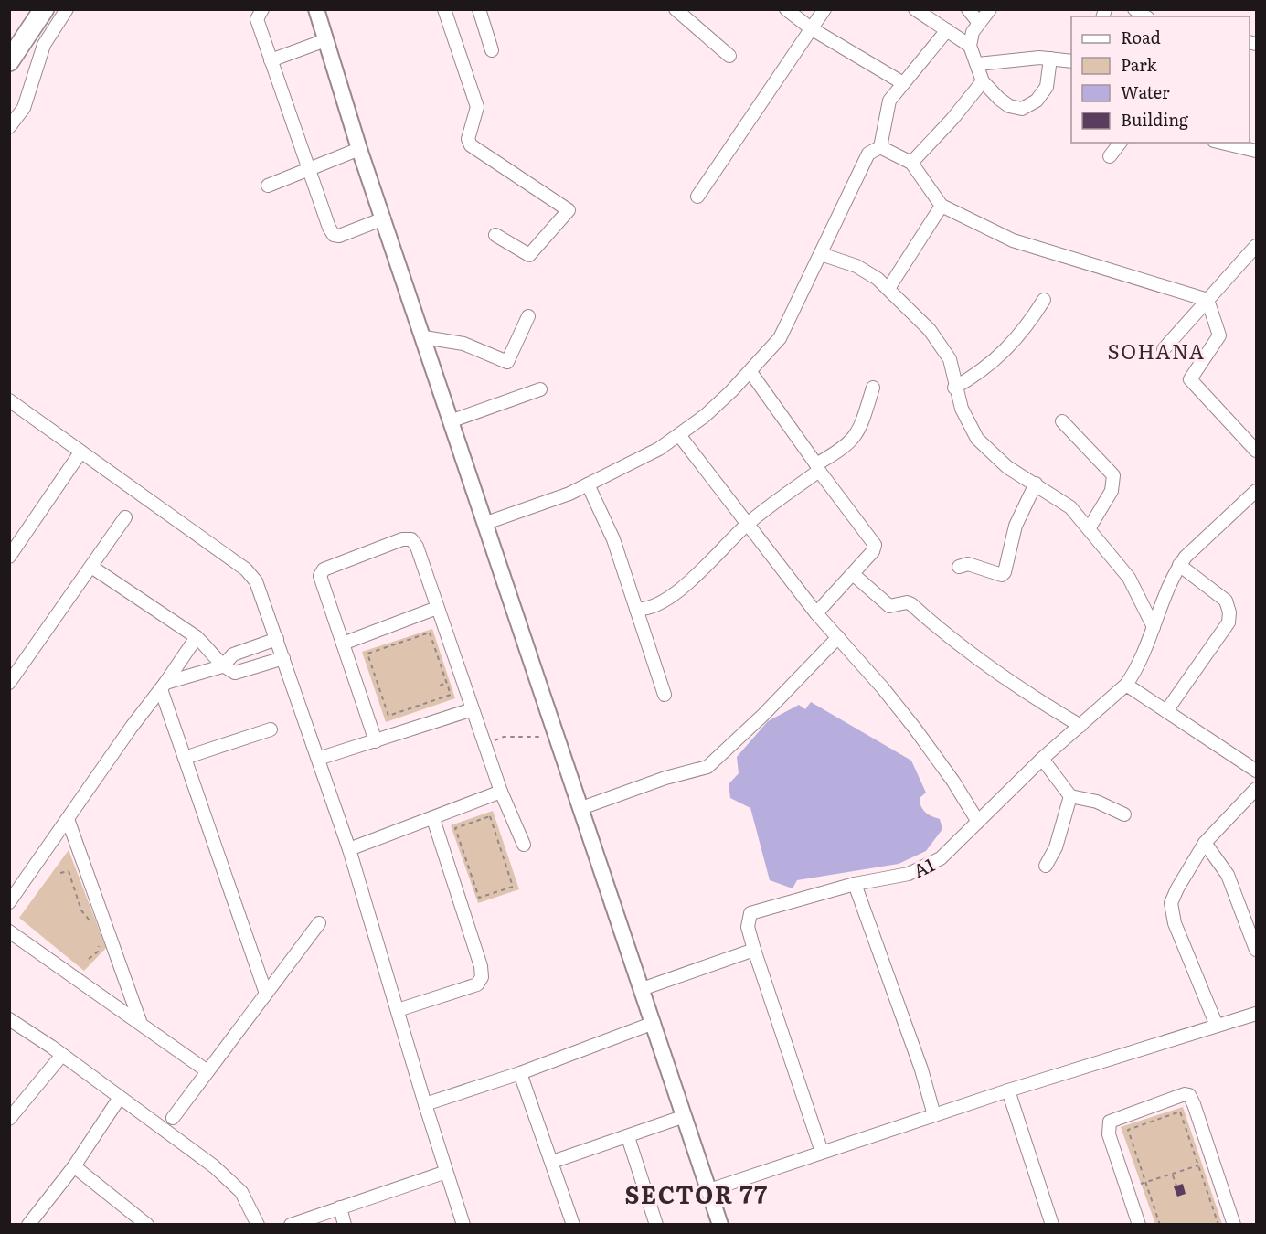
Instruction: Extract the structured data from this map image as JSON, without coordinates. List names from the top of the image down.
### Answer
{
  "streets": {
    "street": ["A1"]
  },
  "districts": ["SOHANA", "SECTOR 77"],
  "legend": [
    "Road",
    "Park",
    "Water",
    "Building"
  ]
}
